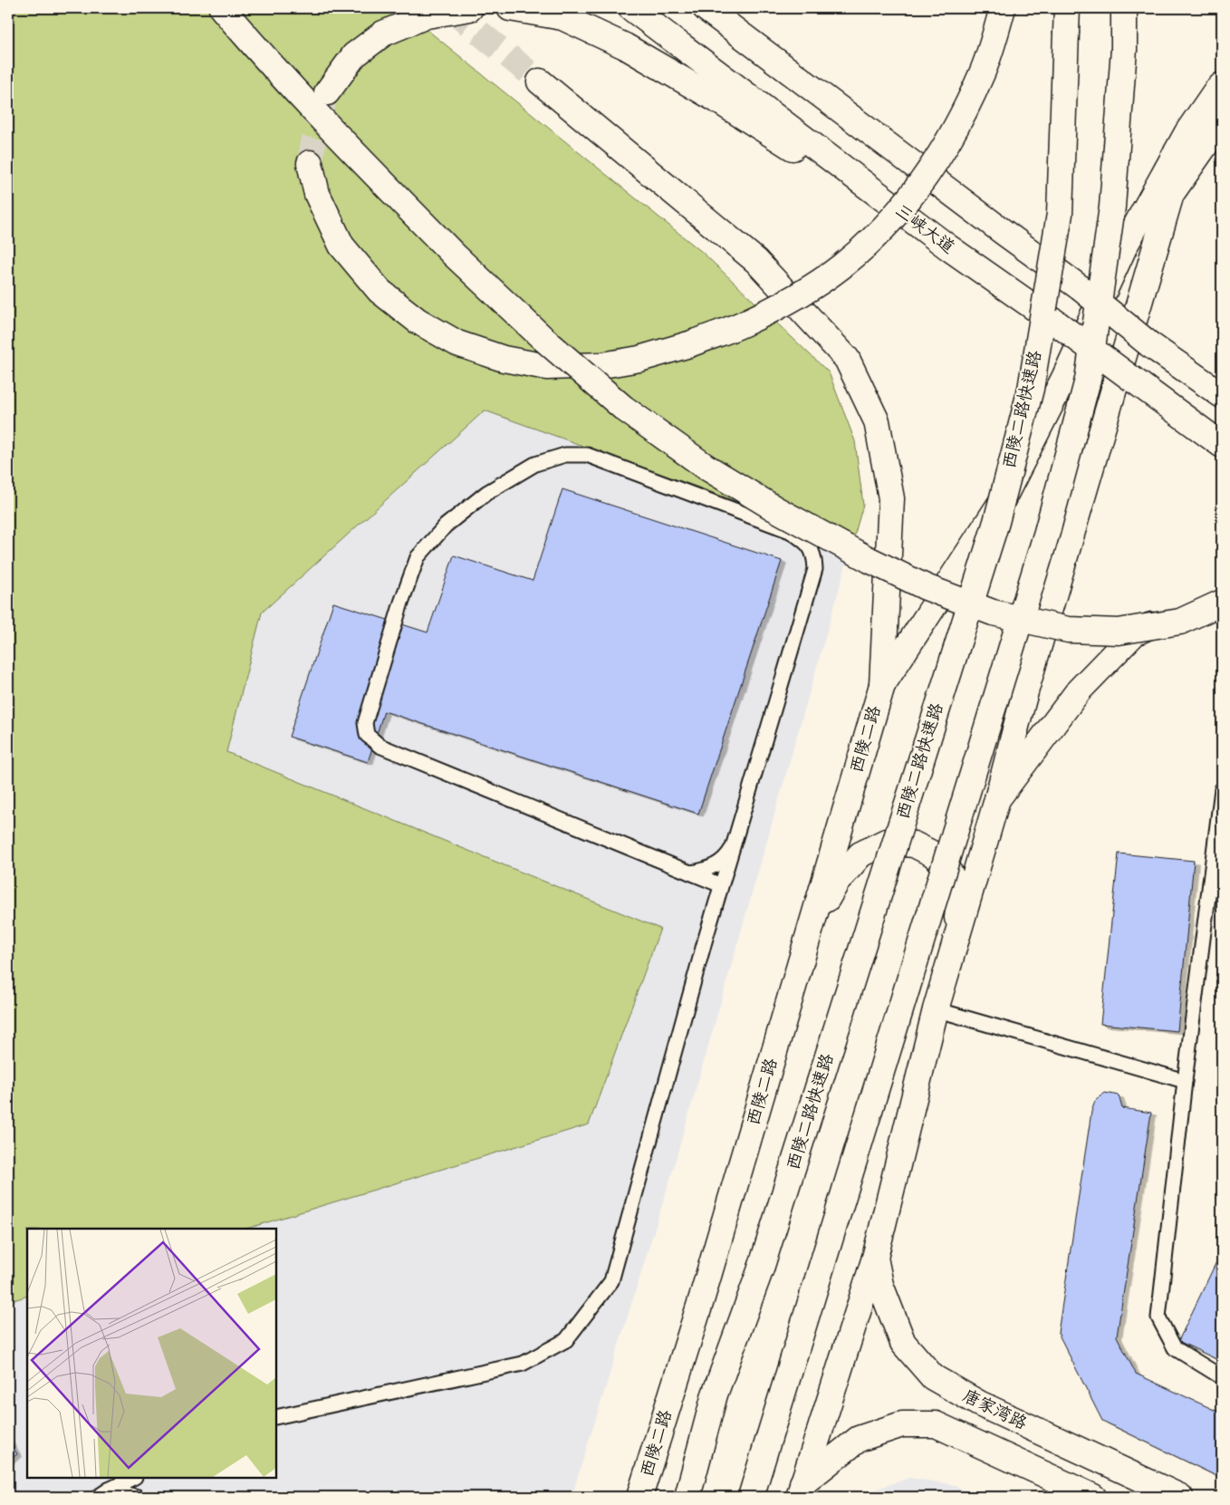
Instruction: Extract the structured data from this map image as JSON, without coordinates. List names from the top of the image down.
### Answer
{
  "streets": {
    "main road": [
      "三峡大道",
      "西陵二路快速路",
      "西陵二路",
      "唐家湾路"
    ]
  }
}
